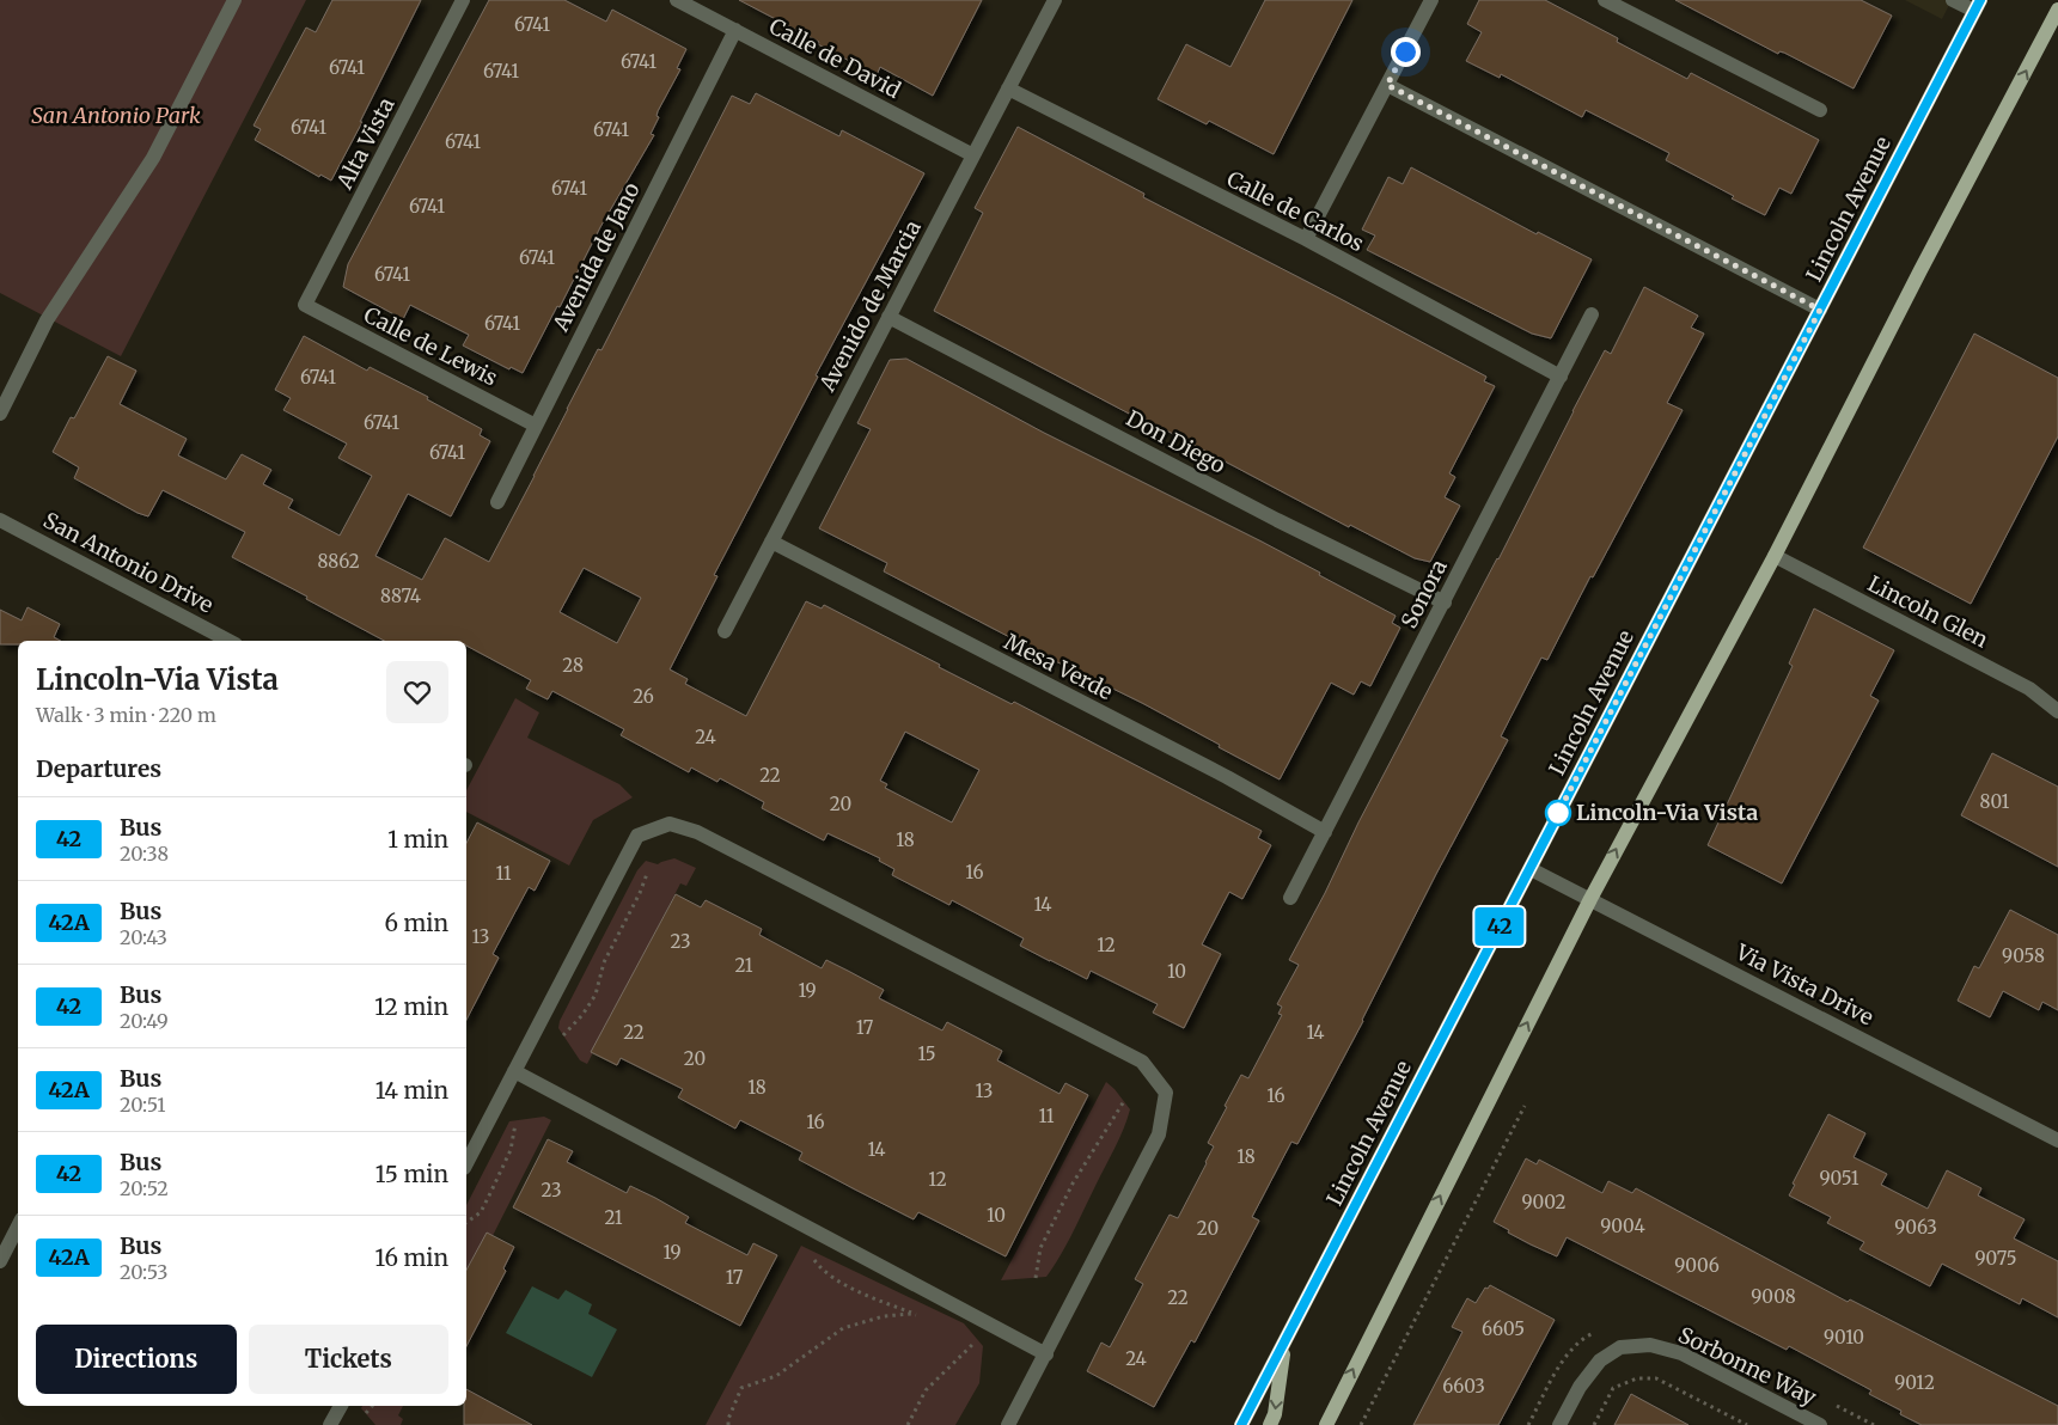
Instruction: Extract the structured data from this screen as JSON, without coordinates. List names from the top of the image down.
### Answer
{
  "streets": {
    "main road": ["Lincoln Avenue"],
    "street": [
      "Calle de David",
      "Alta Vista",
      "Calle de Carlos",
      "Avenida de Jano",
      "Avenido de Marcia",
      "Calle de Lewis",
      "Don Diego",
      "San Antonio Drive",
      "Sonora",
      "Lincoln Glen",
      "Mesa Verde",
      "Via Vista Drive",
      "Sorbonne Way"
    ]
  },
  "crossings": [
    ["Calle de David", "Avenida de Jano"],
    ["Calle de David", "Avenido de Marcia"],
    ["Alta Vista", "Calle de Lewis"],
    ["Lincoln Avenue", "Via Vista Drive"],
    ["Calle de Carlos", "Avenido de Marcia"],
    ["Calle de Carlos", "Sonora"],
    ["Avenida de Jano", "Calle de Lewis"],
    ["Avenido de Marcia", "Don Diego"],
    ["Avenido de Marcia", "Mesa Verde"],
    ["Don Diego", "Sonora"],
    ["Sonora", "Mesa Verde"]
  ],
  "parks": ["San Antonio Park"],
  "places": ["Lincoln-Via Vista"],
  "lines": ["bus line 42"],
  "house_numbers": [
    "6741",
    "6741",
    "6741",
    "6741",
    "6741",
    "6741",
    "6741",
    "6741",
    "6741",
    "6741",
    "6741",
    "6741",
    "6741",
    "6741",
    "6741",
    "8862",
    "8874",
    "28",
    "26",
    "24",
    "22",
    "801",
    "20",
    "18",
    "16",
    "11",
    "14",
    "13",
    "23",
    "12",
    "9058",
    "21",
    "10",
    "19",
    "17",
    "22",
    "14",
    "15",
    "20",
    "18",
    "13",
    "16",
    "11",
    "16",
    "14",
    "18",
    "9051",
    "12",
    "23",
    "9002",
    "10",
    "21",
    "9004",
    "9063",
    "20",
    "19",
    "9075",
    "9006",
    "17",
    "9008",
    "22",
    "6605",
    "9010",
    "24",
    "9012",
    "6603"
  ],
  "page": {
    "on_map": "42",
    "heading": [
      ["Lincoln-Via Vista", "Walk · 3 min · 220 m"],
      "Departures"
    ],
    "list": [
      {
        "mark": "42",
        "name": "Bus",
        "note": "20:38",
        "value": "1 min"
      },
      {
        "mark": "42A",
        "name": "Bus",
        "note": "20:43",
        "value": "6 min"
      },
      {
        "mark": "42",
        "name": "Bus",
        "note": "20:49",
        "value": "12 min"
      },
      {
        "mark": "42A",
        "name": "Bus",
        "note": "20:51",
        "value": "14 min"
      },
      {
        "mark": "42",
        "name": "Bus",
        "note": "20:52",
        "value": "15 min"
      },
      {
        "mark": "42A",
        "name": "Bus",
        "note": "20:53",
        "value": "16 min"
      }
    ],
    "buttons": ["Directions", "Tickets"]
  }
}
